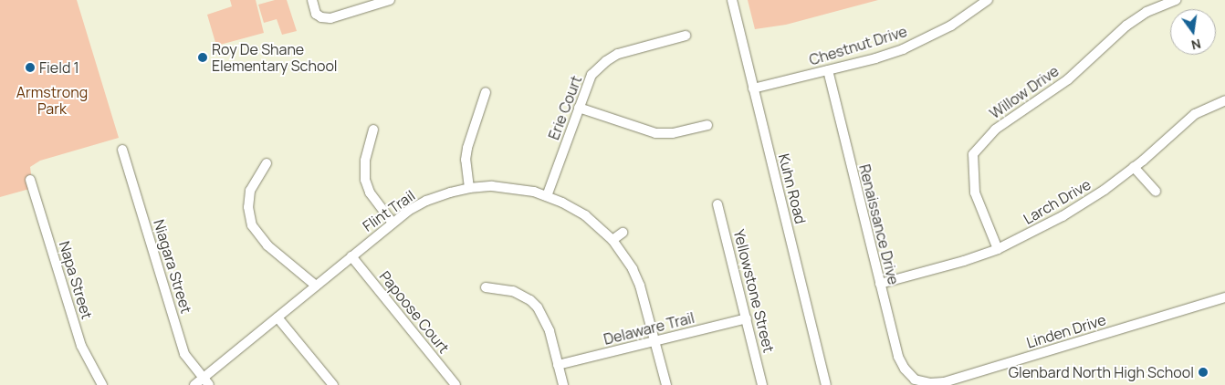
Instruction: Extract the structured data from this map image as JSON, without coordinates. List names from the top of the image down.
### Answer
{
  "streets": {
    "street": [
      "Chestnut Drive",
      "Willow Drive",
      "Erie Court",
      "Kuhn Road",
      "Larch Drive",
      "Flint Trail",
      "Renaissance Drive",
      "Niagara Street",
      "Napa Street",
      "Yellowstone Street",
      "Papoose Court",
      "Delaware Trail",
      "Linden Drive"
    ]
  },
  "crossings": [
    ["Chestnut Drive", "Kuhn Road"],
    ["Chestnut Drive", "Renaissance Drive"],
    ["Willow Drive", "Larch Drive"],
    ["Erie Court", "Flint Trail"],
    ["Larch Drive", "Renaissance Drive"],
    ["Flint Trail", "Niagara Street"],
    ["Flint Trail", "Papoose Court"],
    ["Flint Trail", "Delaware Trail"],
    ["Renaissance Drive", "Linden Drive"],
    ["Yellowstone Street", "Delaware Trail"]
  ],
  "parks": ["Armstrong Park"],
  "places": ["Roy De Shane Elementary School", "Field 1", "Glenbard North High School"],
  "north": "bottom"
}
